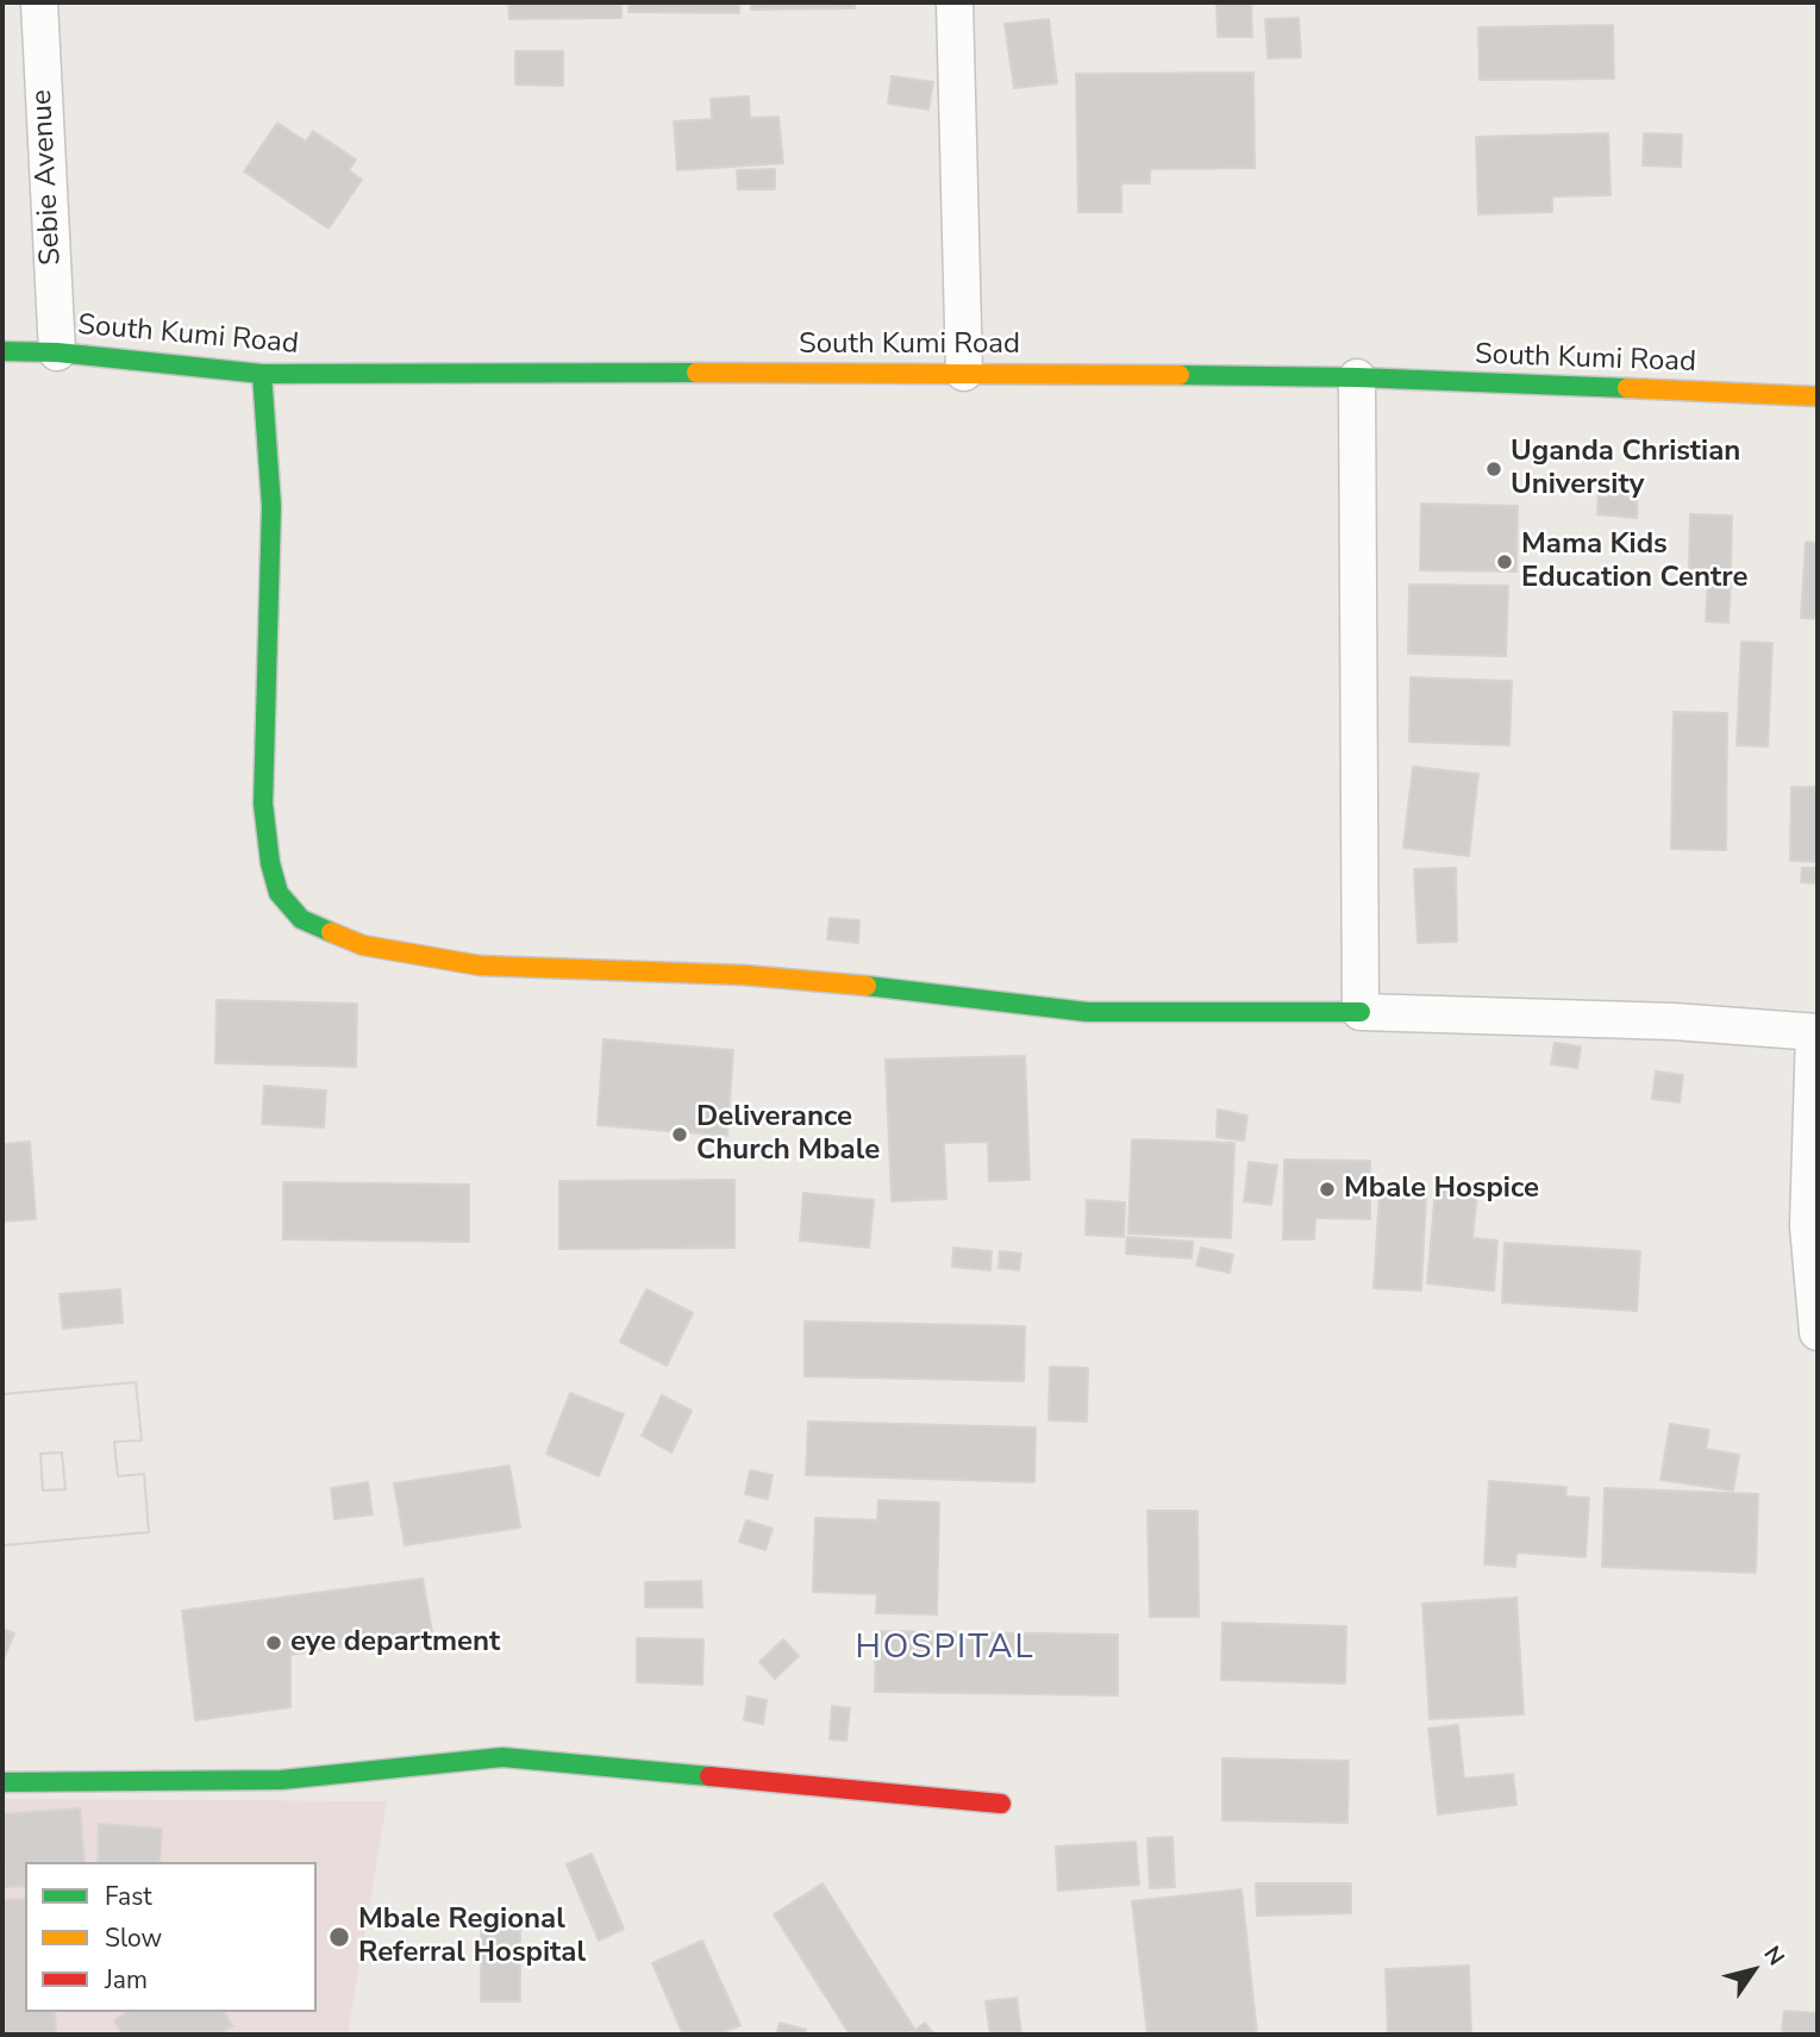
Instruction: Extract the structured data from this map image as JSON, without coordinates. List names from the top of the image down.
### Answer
{
  "streets": {
    "street": ["Sebie Avenue", "South Kumi Road"]
  },
  "crossings": [
    ["Sebie Avenue", "South Kumi Road"]
  ],
  "districts": ["HOSPITAL"],
  "places": [
    "Uganda Christian University",
    "Mama Kids Education Centre",
    "Deliverance Church Mbale",
    "Mbale Hospice",
    "eye department",
    "Mbale Regional Referral Hospital"
  ],
  "legend": ["Fast", "Slow", "Jam"],
  "north": "top right"
}
